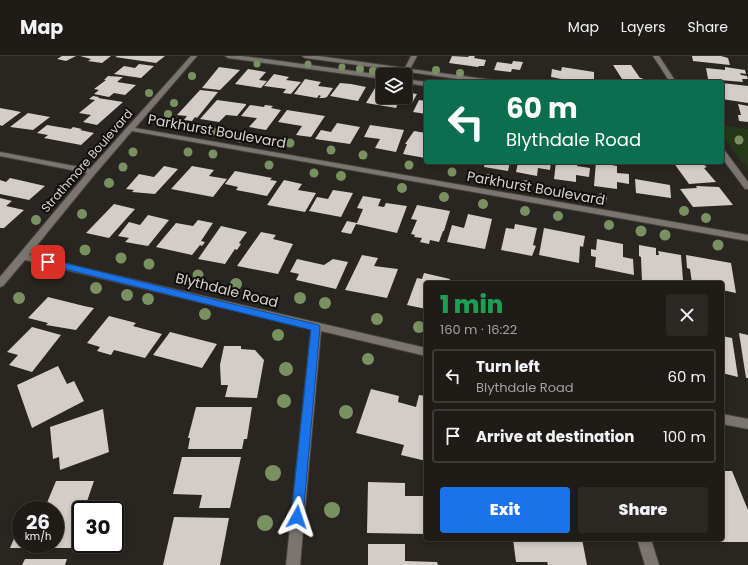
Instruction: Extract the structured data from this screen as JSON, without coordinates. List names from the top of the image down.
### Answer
{
  "streets": {
    "street": ["Parkhurst Boulevard", "Strathmore Boulevard", "Blythdale Road"]
  },
  "crossings": [
    ["Parkhurst Boulevard", "Strathmore Boulevard"],
    ["Strathmore Boulevard", "Blythdale Road"]
  ],
  "page": {
    "header": "Map",
    "nav": ["Map", "Layers", "Share"],
    "turn": ["60 m", "Blythdale Road"],
    "heading": ["1 min", "160 m · 16:22"],
    "list": [
      {
        "name": "Turn left",
        "note": "Blythdale Road",
        "value": "60 m"
      },
      {
        "name": "Arrive at destination",
        "value": "100 m"
      }
    ],
    "buttons": ["Exit", "Share"],
    "speed": "26 km/h",
    "limit": "30"
  }
}
